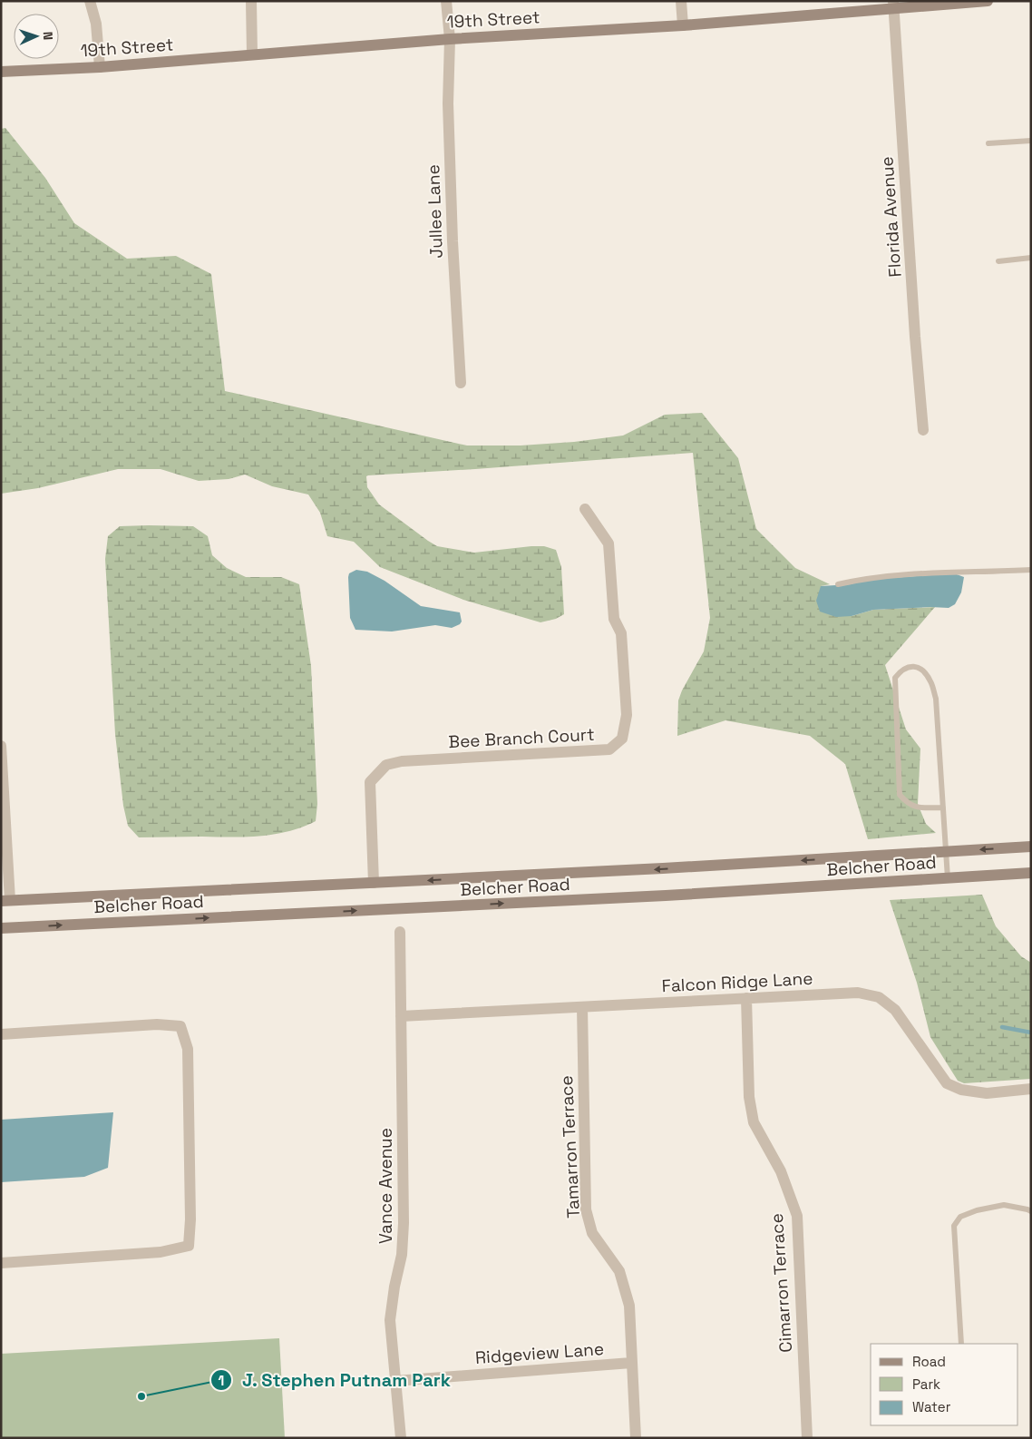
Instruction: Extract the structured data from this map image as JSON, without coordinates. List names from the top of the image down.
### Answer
{
  "streets": {
    "main road": ["19th Street", "Belcher Road"],
    "street": [
      "Jullee Lane",
      "Florida Avenue",
      "Bee Branch Court",
      "Falcon Ridge Lane",
      "Tamarron Terrace",
      "Vance Avenue",
      "Cimarron Terrace",
      "Ridgeview Lane"
    ]
  },
  "crossings": [
    ["19th Street", "Jullee Lane"],
    ["19th Street", "Florida Avenue"],
    ["Bee Branch Court", "Belcher Road"],
    ["Falcon Ridge Lane", "Tamarron Terrace"],
    ["Falcon Ridge Lane", "Vance Avenue"],
    ["Falcon Ridge Lane", "Cimarron Terrace"],
    ["Tamarron Terrace", "Ridgeview Lane"],
    ["Vance Avenue", "Ridgeview Lane"]
  ],
  "places": ["J. Stephen Putnam Park"],
  "legend": ["Road", "Park", "Water"],
  "north": "right"
}
